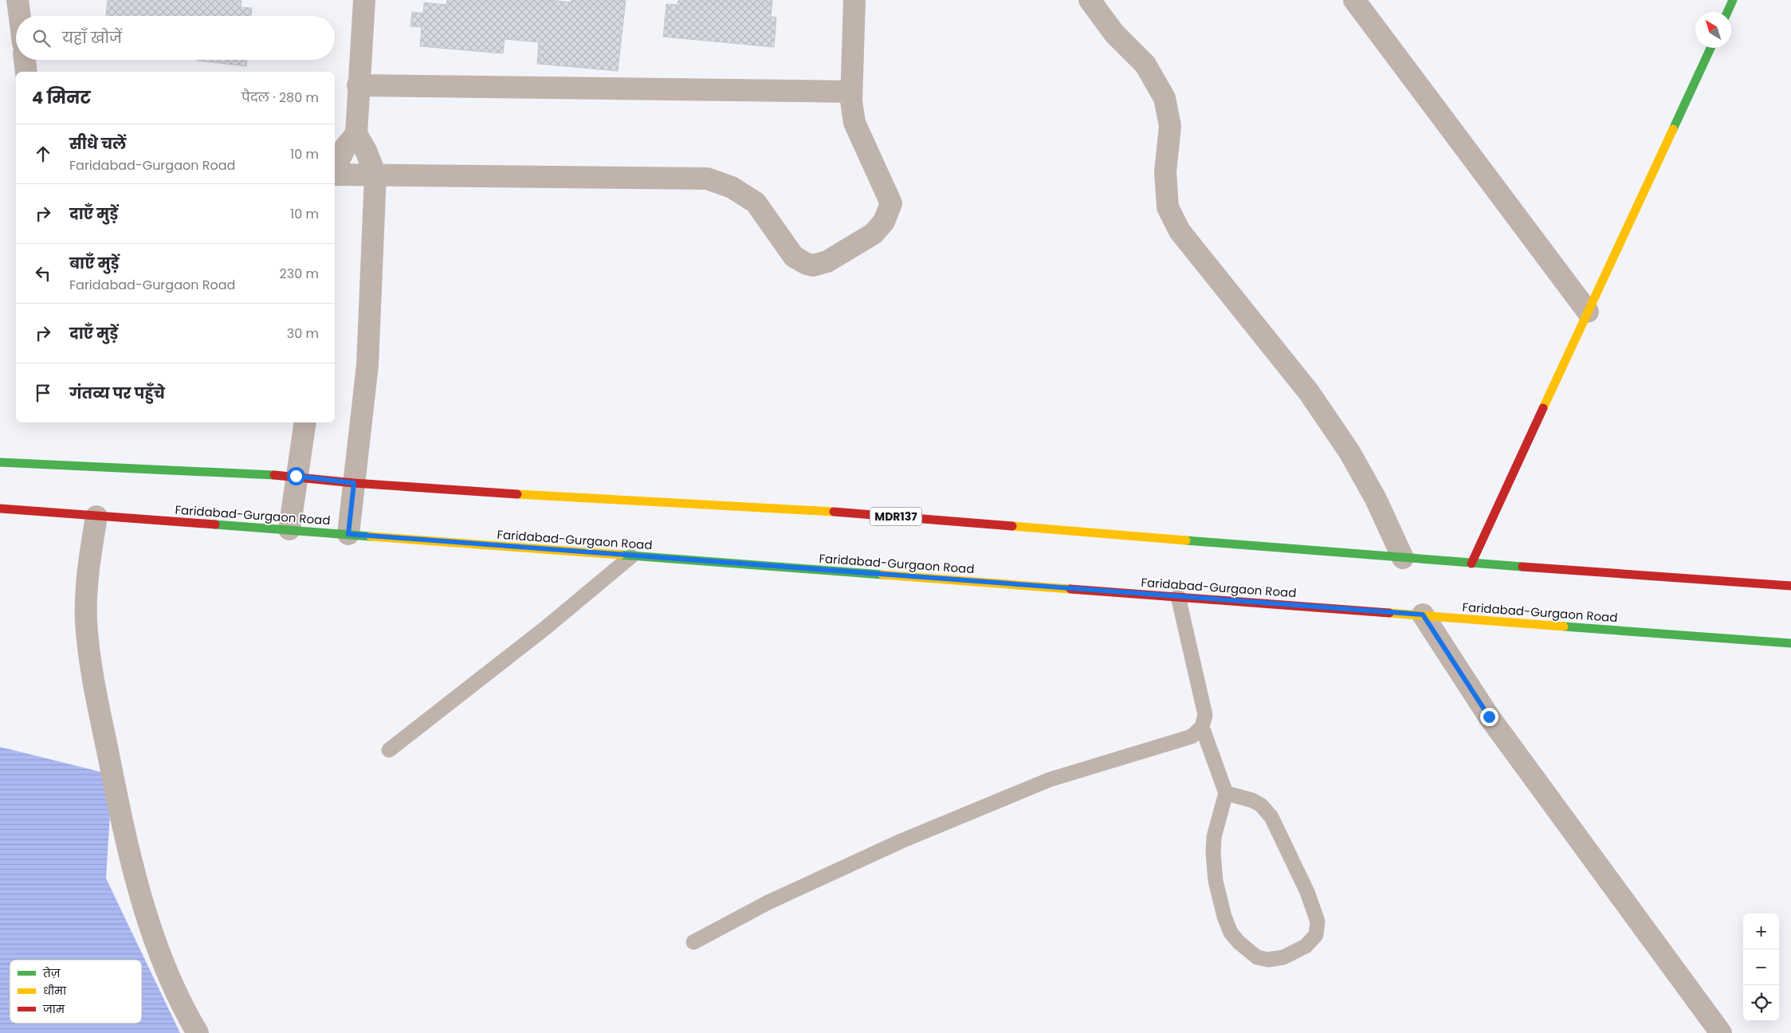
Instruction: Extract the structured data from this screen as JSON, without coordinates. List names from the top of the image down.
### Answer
{
  "streets": {
    "main road": ["Faridabad-Gurgaon Road", "MDR137"]
  },
  "legend": ["तेज़", "धीमा", "जाम"],
  "north": "top left",
  "page": {
    "search": "यहाँ खोजें",
    "heading": ["4 मिनट", "पैदल · 280 m"],
    "list": [
      ["सीधे चलें", "Faridabad-Gurgaon Road", "10 m"],
      ["दाएँ मुड़ें", "10 m"],
      ["बाएँ मुड़ें", "Faridabad-Gurgaon Road", "230 m"],
      ["दाएँ मुड़ें", "30 m"],
      "गंतव्य पर पहुँचे"
    ],
    "map_buttons": ["+", "−"]
  }
}
